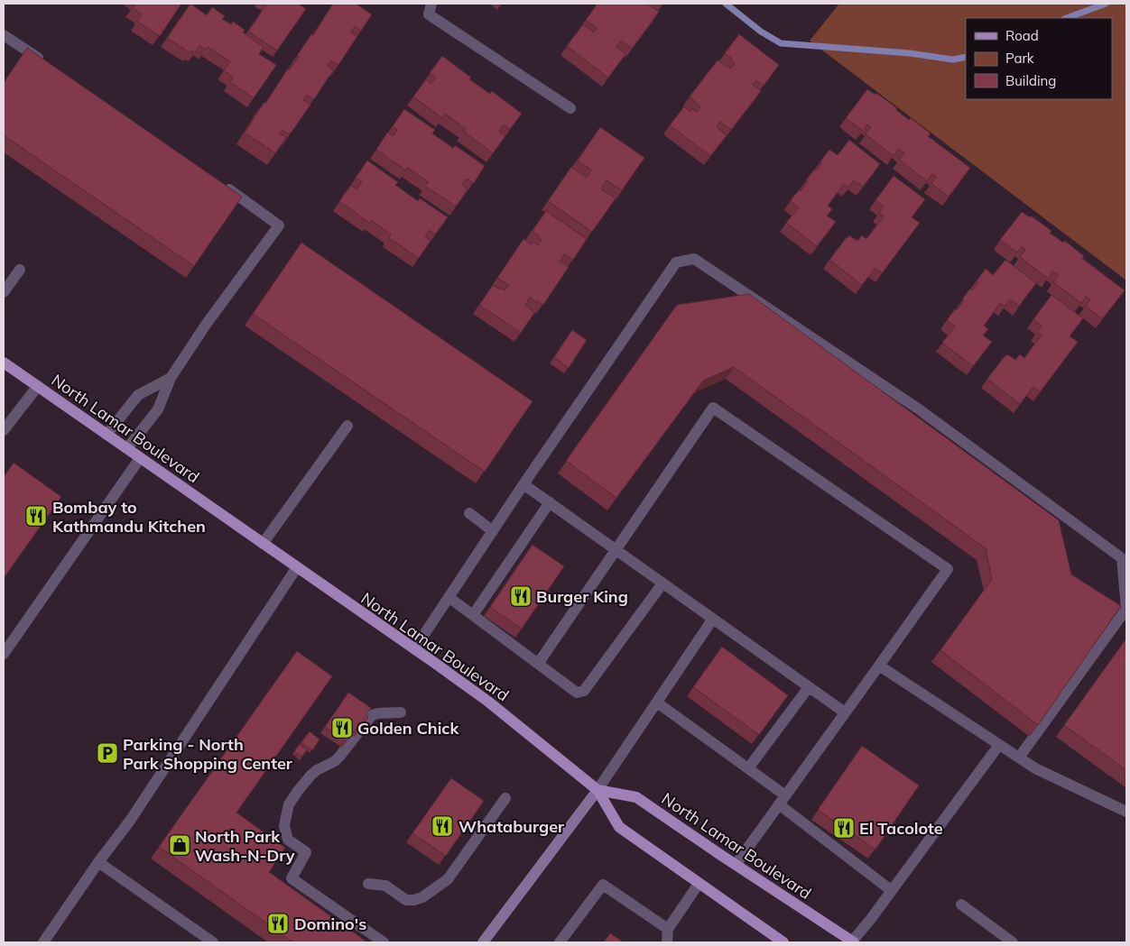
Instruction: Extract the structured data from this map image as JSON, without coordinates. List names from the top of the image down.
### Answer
{
  "streets": {
    "main road": ["North Lamar Boulevard"]
  },
  "places": {
    "restaurant": [
      "Bombay to Kathmandu Kitchen",
      "Burger King",
      "Golden Chick",
      "Whataburger",
      "El Tacolote",
      "Domino's"
    ],
    "parking": ["Parking - North Park Shopping Center"],
    "shop": ["North Park Wash-N-Dry"]
  },
  "legend": ["Road", "Park", "Building"]
}
